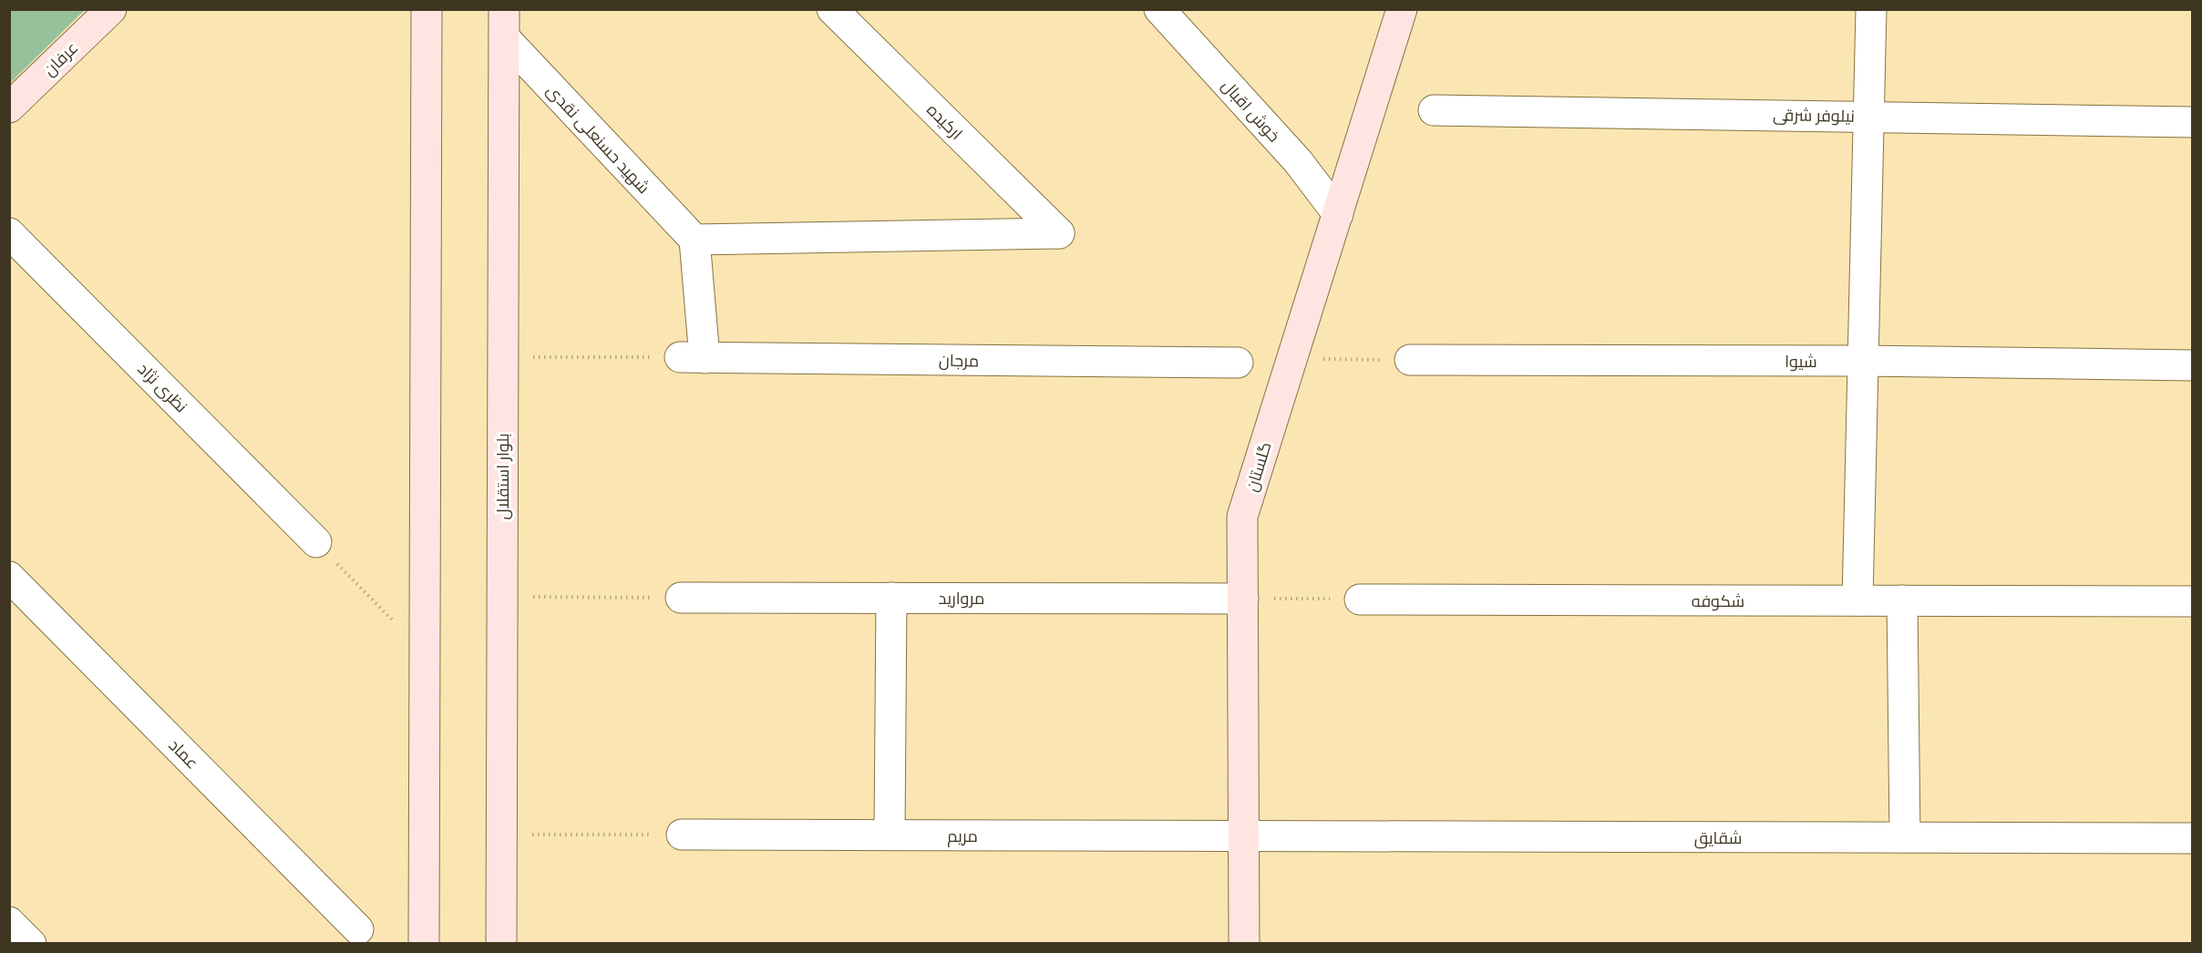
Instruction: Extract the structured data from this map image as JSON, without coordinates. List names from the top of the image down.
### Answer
{
  "streets": {
    "main road": ["عرفان", "گلستان", "بلوار استقلال"],
    "street": [
      "خوش اقبال",
      "نیلوفر شرقی",
      "ارکیده",
      "شهید حسنعلی نقدی",
      "مرجان",
      "شیوا",
      "نظری نژاد",
      "مروارید",
      "شکوفه",
      "عماد",
      "مریم",
      "شقایق"
    ]
  },
  "crossings": [
    ["خوش اقبال", "گلستان"],
    ["ارکیده", "شهید حسنعلی نقدی"],
    ["شهید حسنعلی نقدی", "بلوار استقلال"],
    ["گلستان", "مروارید"],
    ["گلستان", "مریم"],
    ["گلستان", "شقایق"],
    ["مریم", "شقایق"]
  ]
}
